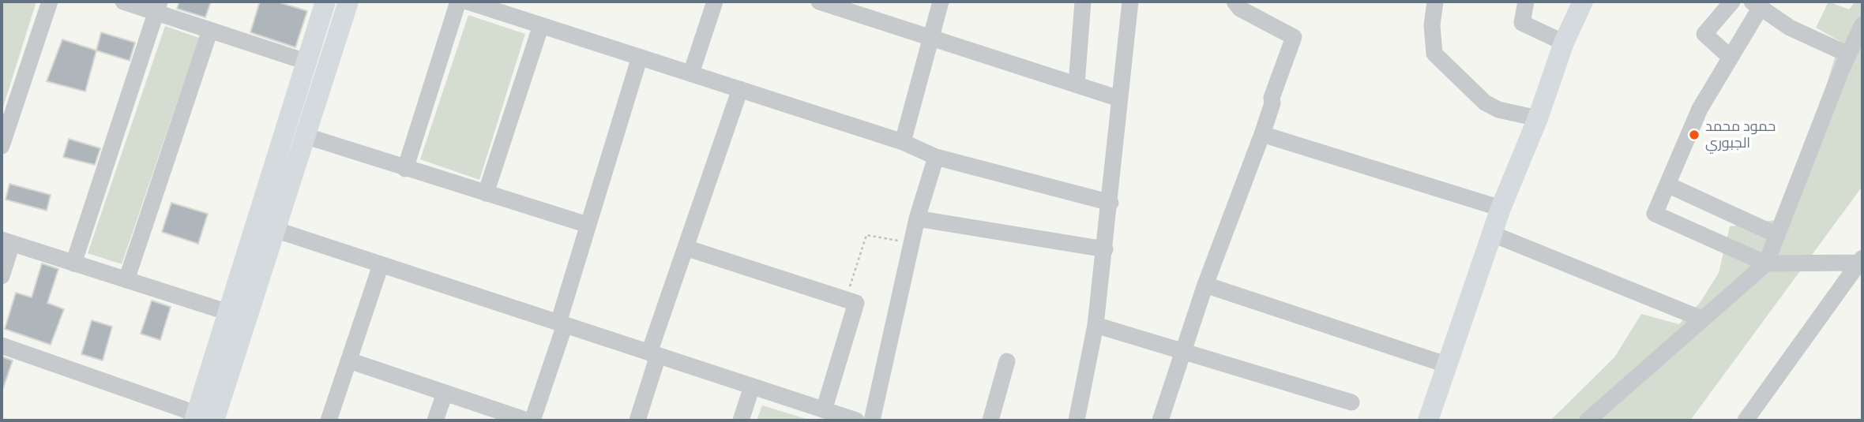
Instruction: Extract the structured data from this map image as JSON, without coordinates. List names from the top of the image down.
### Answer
{
  "places": ["حمود محمد الجبوري"]
}
